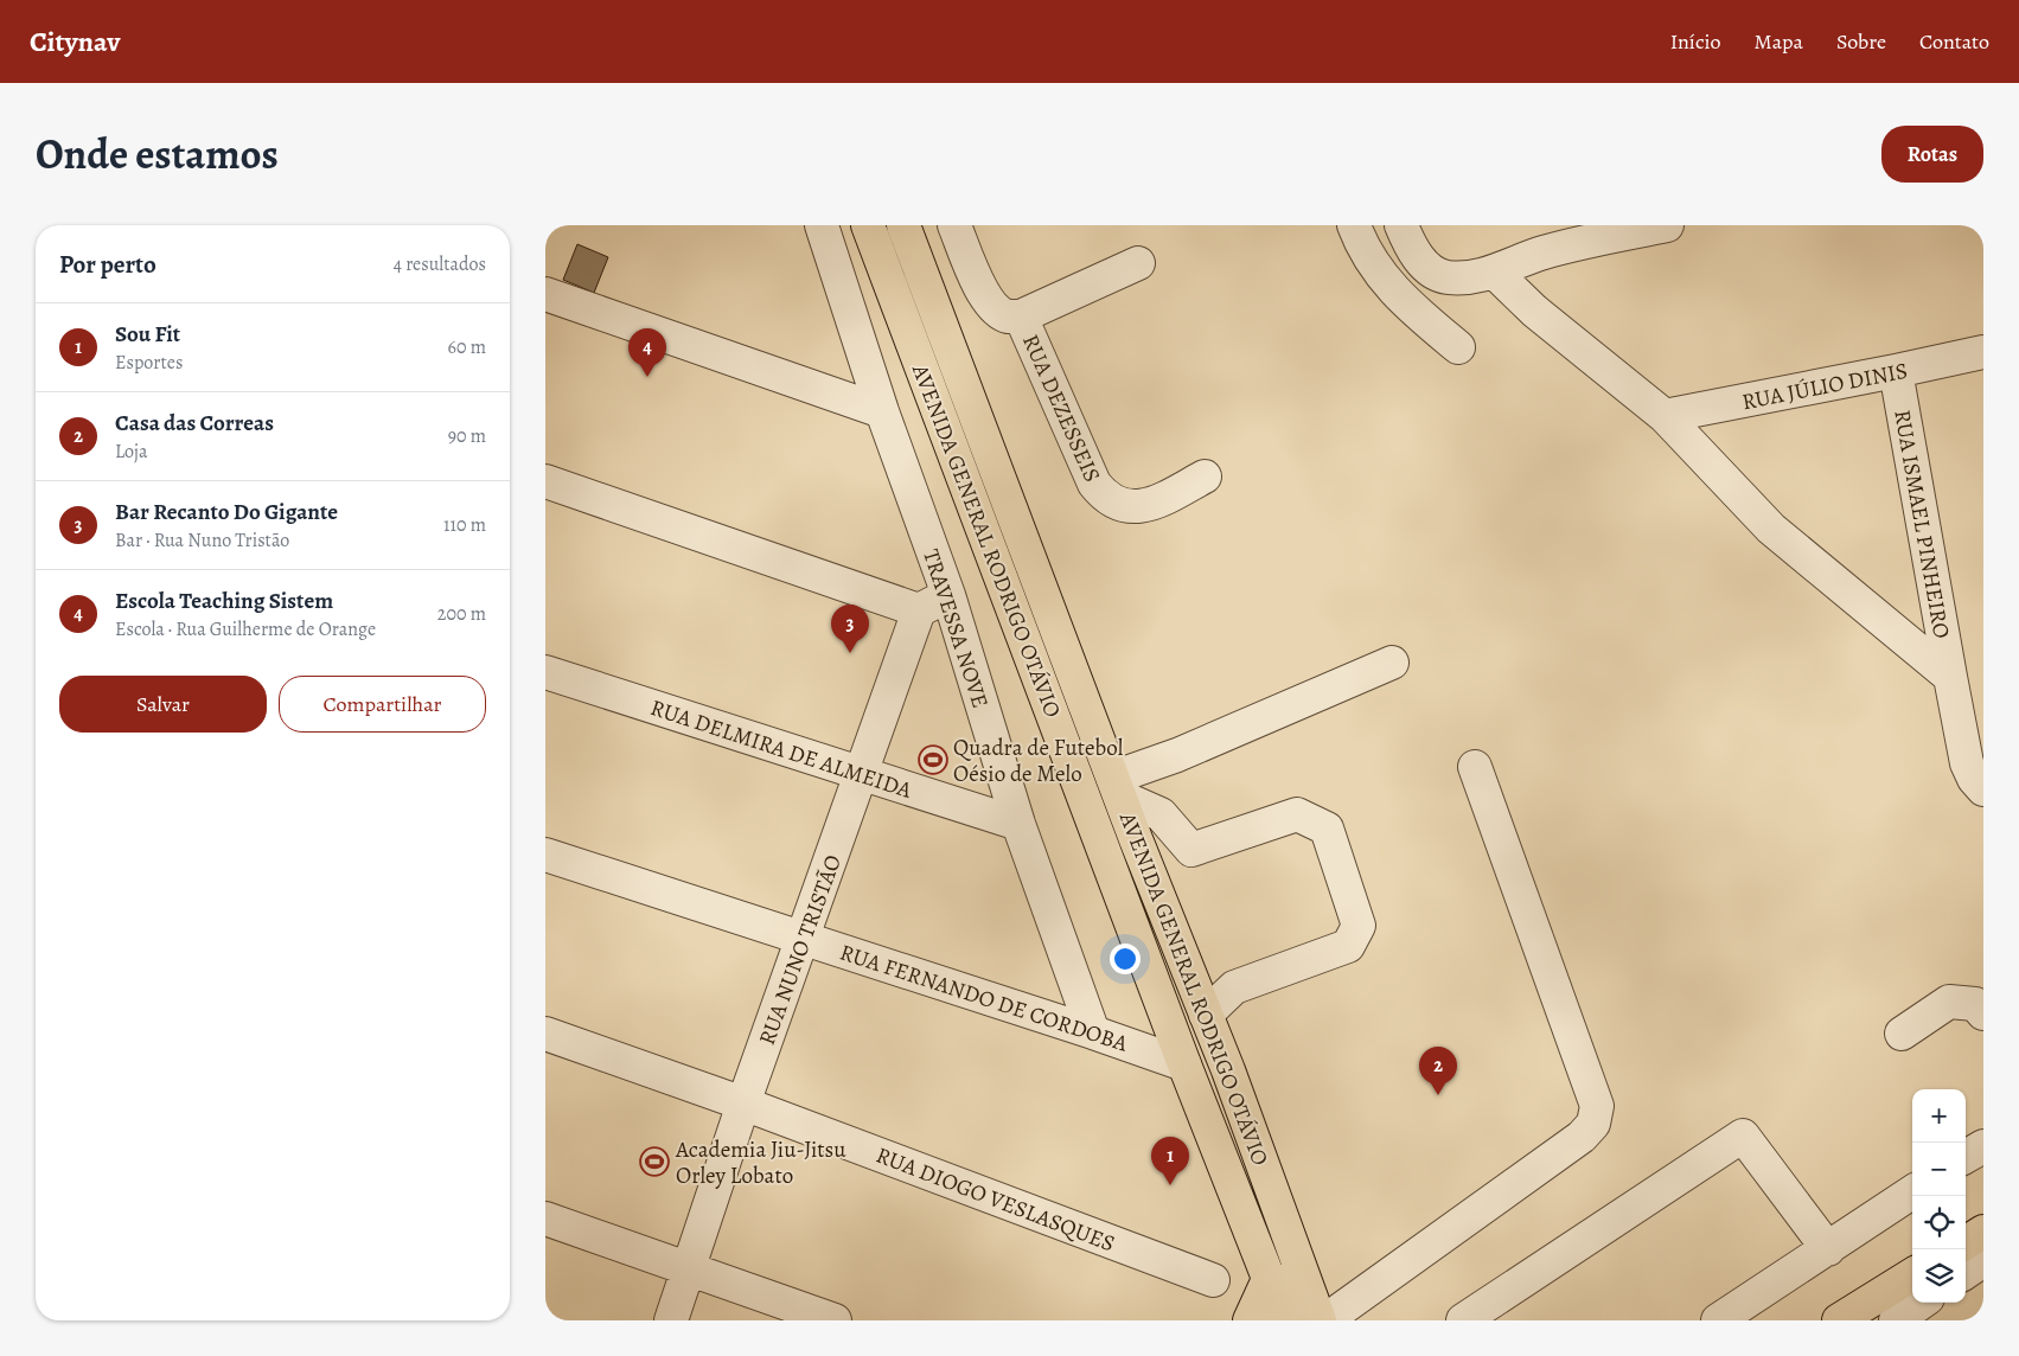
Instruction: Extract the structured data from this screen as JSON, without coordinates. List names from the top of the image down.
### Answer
{
  "streets": {
    "main road": ["AVENIDA GENERAL RODRIGO OTÁVIO"],
    "street": [
      "RUA JÚLIO DINIS",
      "RUA DEZESSEIS",
      "RUA ISMAEL PINHEIRO",
      "TRAVESSA NOVE",
      "RUA DELMIRA DE ALMEIDA",
      "RUA NUNO TRISTÃO",
      "RUA FERNANDO DE CORDOBA",
      "RUA DIOGO VESLASQUES"
    ]
  },
  "crossings": [
    ["RUA JÚLIO DINIS", "RUA ISMAEL PINHEIRO"],
    ["AVENIDA GENERAL RODRIGO OTÁVIO", "RUA FERNANDO DE CORDOBA"],
    ["TRAVESSA NOVE", "RUA DELMIRA DE ALMEIDA"],
    ["TRAVESSA NOVE", "RUA FERNANDO DE CORDOBA"],
    ["RUA DELMIRA DE ALMEIDA", "RUA NUNO TRISTÃO"],
    ["RUA NUNO TRISTÃO", "RUA FERNANDO DE CORDOBA"],
    ["RUA NUNO TRISTÃO", "RUA DIOGO VESLASQUES"]
  ],
  "places": {
    "sports": ["Quadra de Futebol Oésio de Melo", "Academia Jiu-Jitsu Orley Lobato"]
  },
  "page": {
    "header": "Citynav",
    "nav": [
      "Início",
      "Mapa",
      "Sobre",
      "Contato"
    ],
    "title": "Onde estamos",
    "buttons": [
      "Rotas",
      ["Salvar", "Compartilhar"]
    ],
    "heading": ["Por perto", "4 resultados"],
    "list": [
      {
        "mark": "1",
        "name": "Sou Fit",
        "note": "Esportes",
        "value": "60 m"
      },
      {
        "mark": "2",
        "name": "Casa das Correas",
        "note": "Loja",
        "value": "90 m"
      },
      {
        "mark": "3",
        "name": "Bar Recanto Do Gigante",
        "note": "Bar · Rua Nuno Tristão",
        "value": "110 m"
      },
      {
        "mark": "4",
        "name": "Escola Teaching Sistem",
        "note": "Escola · Rua Guilherme de Orange",
        "value": "200 m"
      }
    ],
    "pins": [
      "4",
      "3",
      "2",
      "1"
    ],
    "map_buttons": ["+", "−"]
  }
}
